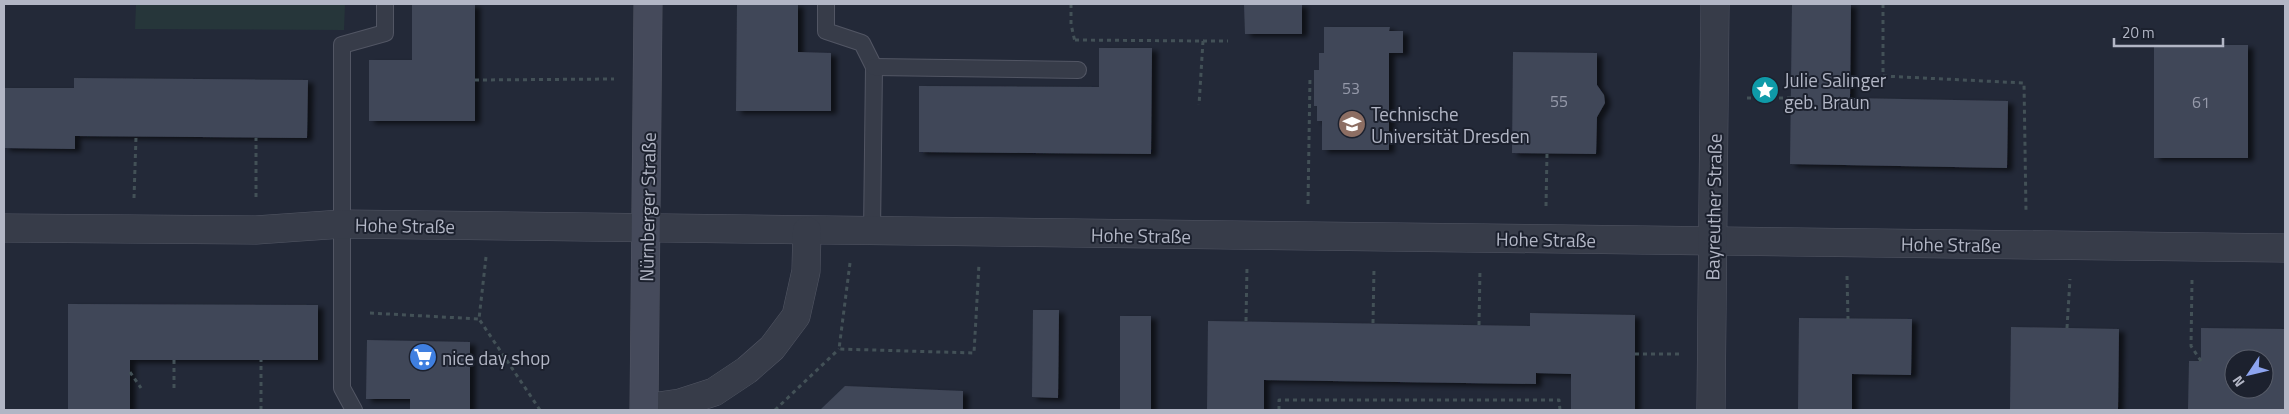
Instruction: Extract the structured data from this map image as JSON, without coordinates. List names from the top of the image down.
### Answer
{
  "streets": {
    "main road": ["Nürnberger Straße"],
    "street": ["Bayreuther Straße", "Hohe Straße"]
  },
  "crossings": [
    ["Nürnberger Straße", "Hohe Straße"],
    ["Bayreuther Straße", "Hohe Straße"]
  ],
  "places": {
    "place": ["Julie Salinger geb. Braun"],
    "school or university": ["Technische Universität Dresden"],
    "supermarket": ["nice day shop"]
  },
  "house_numbers": ["53", "55", "61"],
  "scale_bar": "20 m",
  "north": "bottom left"
}
